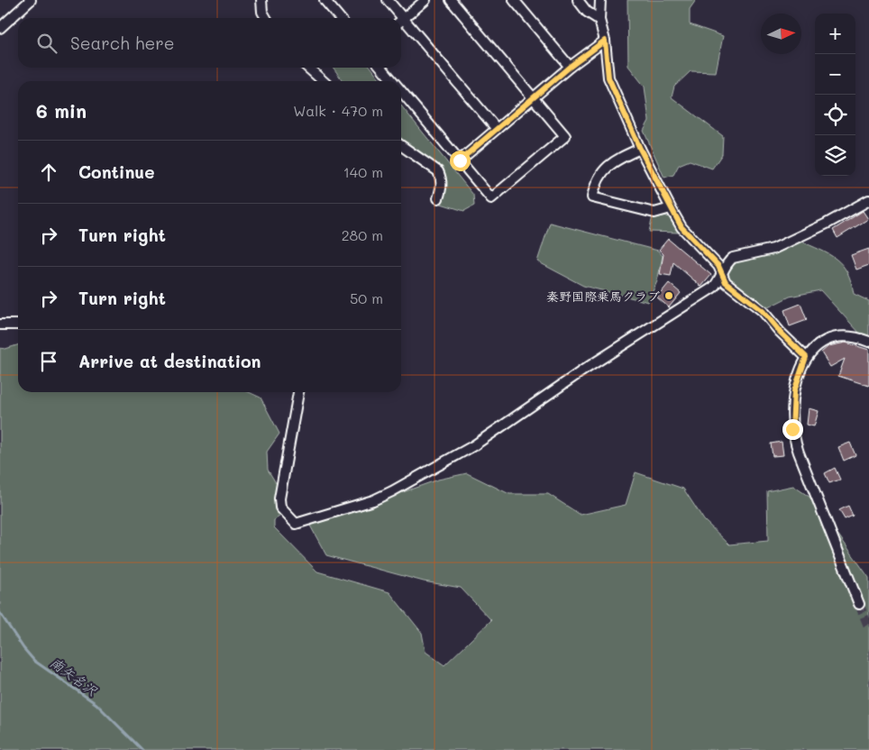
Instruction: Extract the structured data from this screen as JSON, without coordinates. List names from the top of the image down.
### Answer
{
  "water": ["南矢名沢"],
  "places": ["秦野国際乗馬クラブ"],
  "north": "right",
  "page": {
    "map_buttons": ["+", "−"],
    "search": "Search here",
    "heading": ["6 min", "Walk · 470 m"],
    "list": [
      ["Continue", "140 m"],
      ["Turn right", "280 m"],
      ["Turn right", "50 m"],
      "Arrive at destination"
    ]
  }
}
